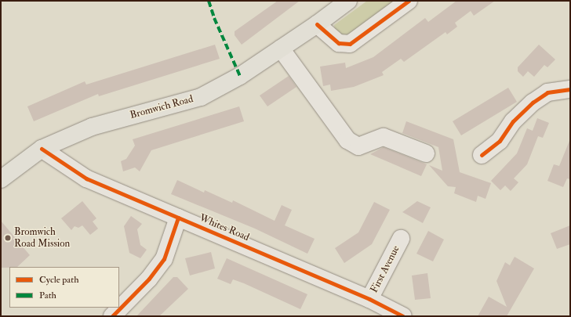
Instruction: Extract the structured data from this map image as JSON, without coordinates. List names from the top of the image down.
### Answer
{
  "streets": {
    "main road": ["Bromwich Road"],
    "street": ["Whites Road", "First Avenue"]
  },
  "crossings": [
    ["Bromwich Road", "Whites Road"],
    ["Whites Road", "First Avenue"]
  ],
  "places": ["Bromwich Road Mission"],
  "legend": ["Cycle path", "Path"]
}
